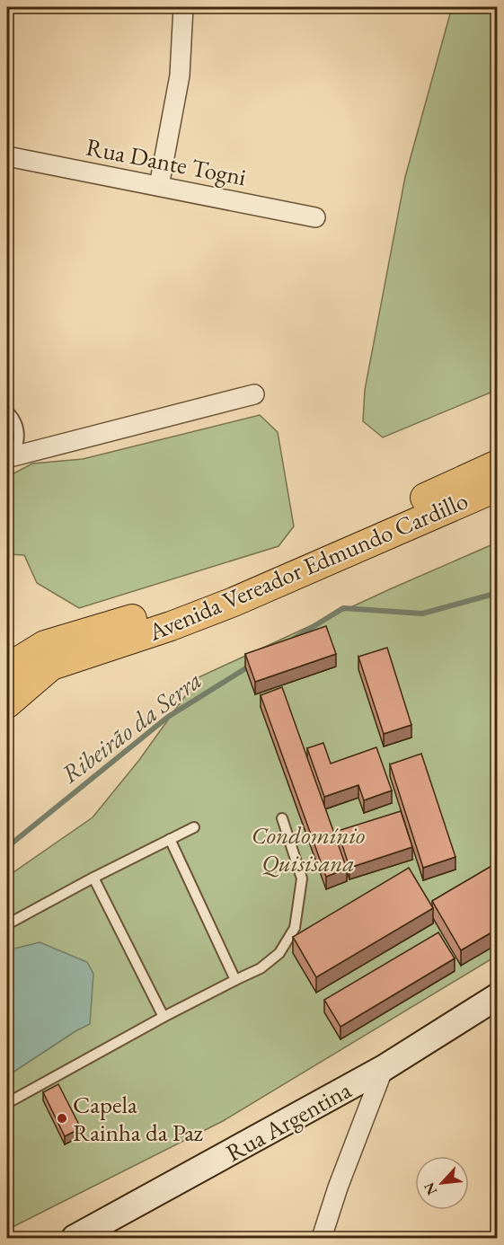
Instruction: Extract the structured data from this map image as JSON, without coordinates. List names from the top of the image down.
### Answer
{
  "streets": {
    "main road": ["Avenida Vereador Edmundo Cardillo"],
    "street": ["Rua Dante Togni", "Rua Argentina"]
  },
  "water": ["Ribeirão da Serra"],
  "parks": ["Condomínio Quisisana"],
  "places": ["Capela Rainha da Paz"],
  "north": "bottom left"
}
